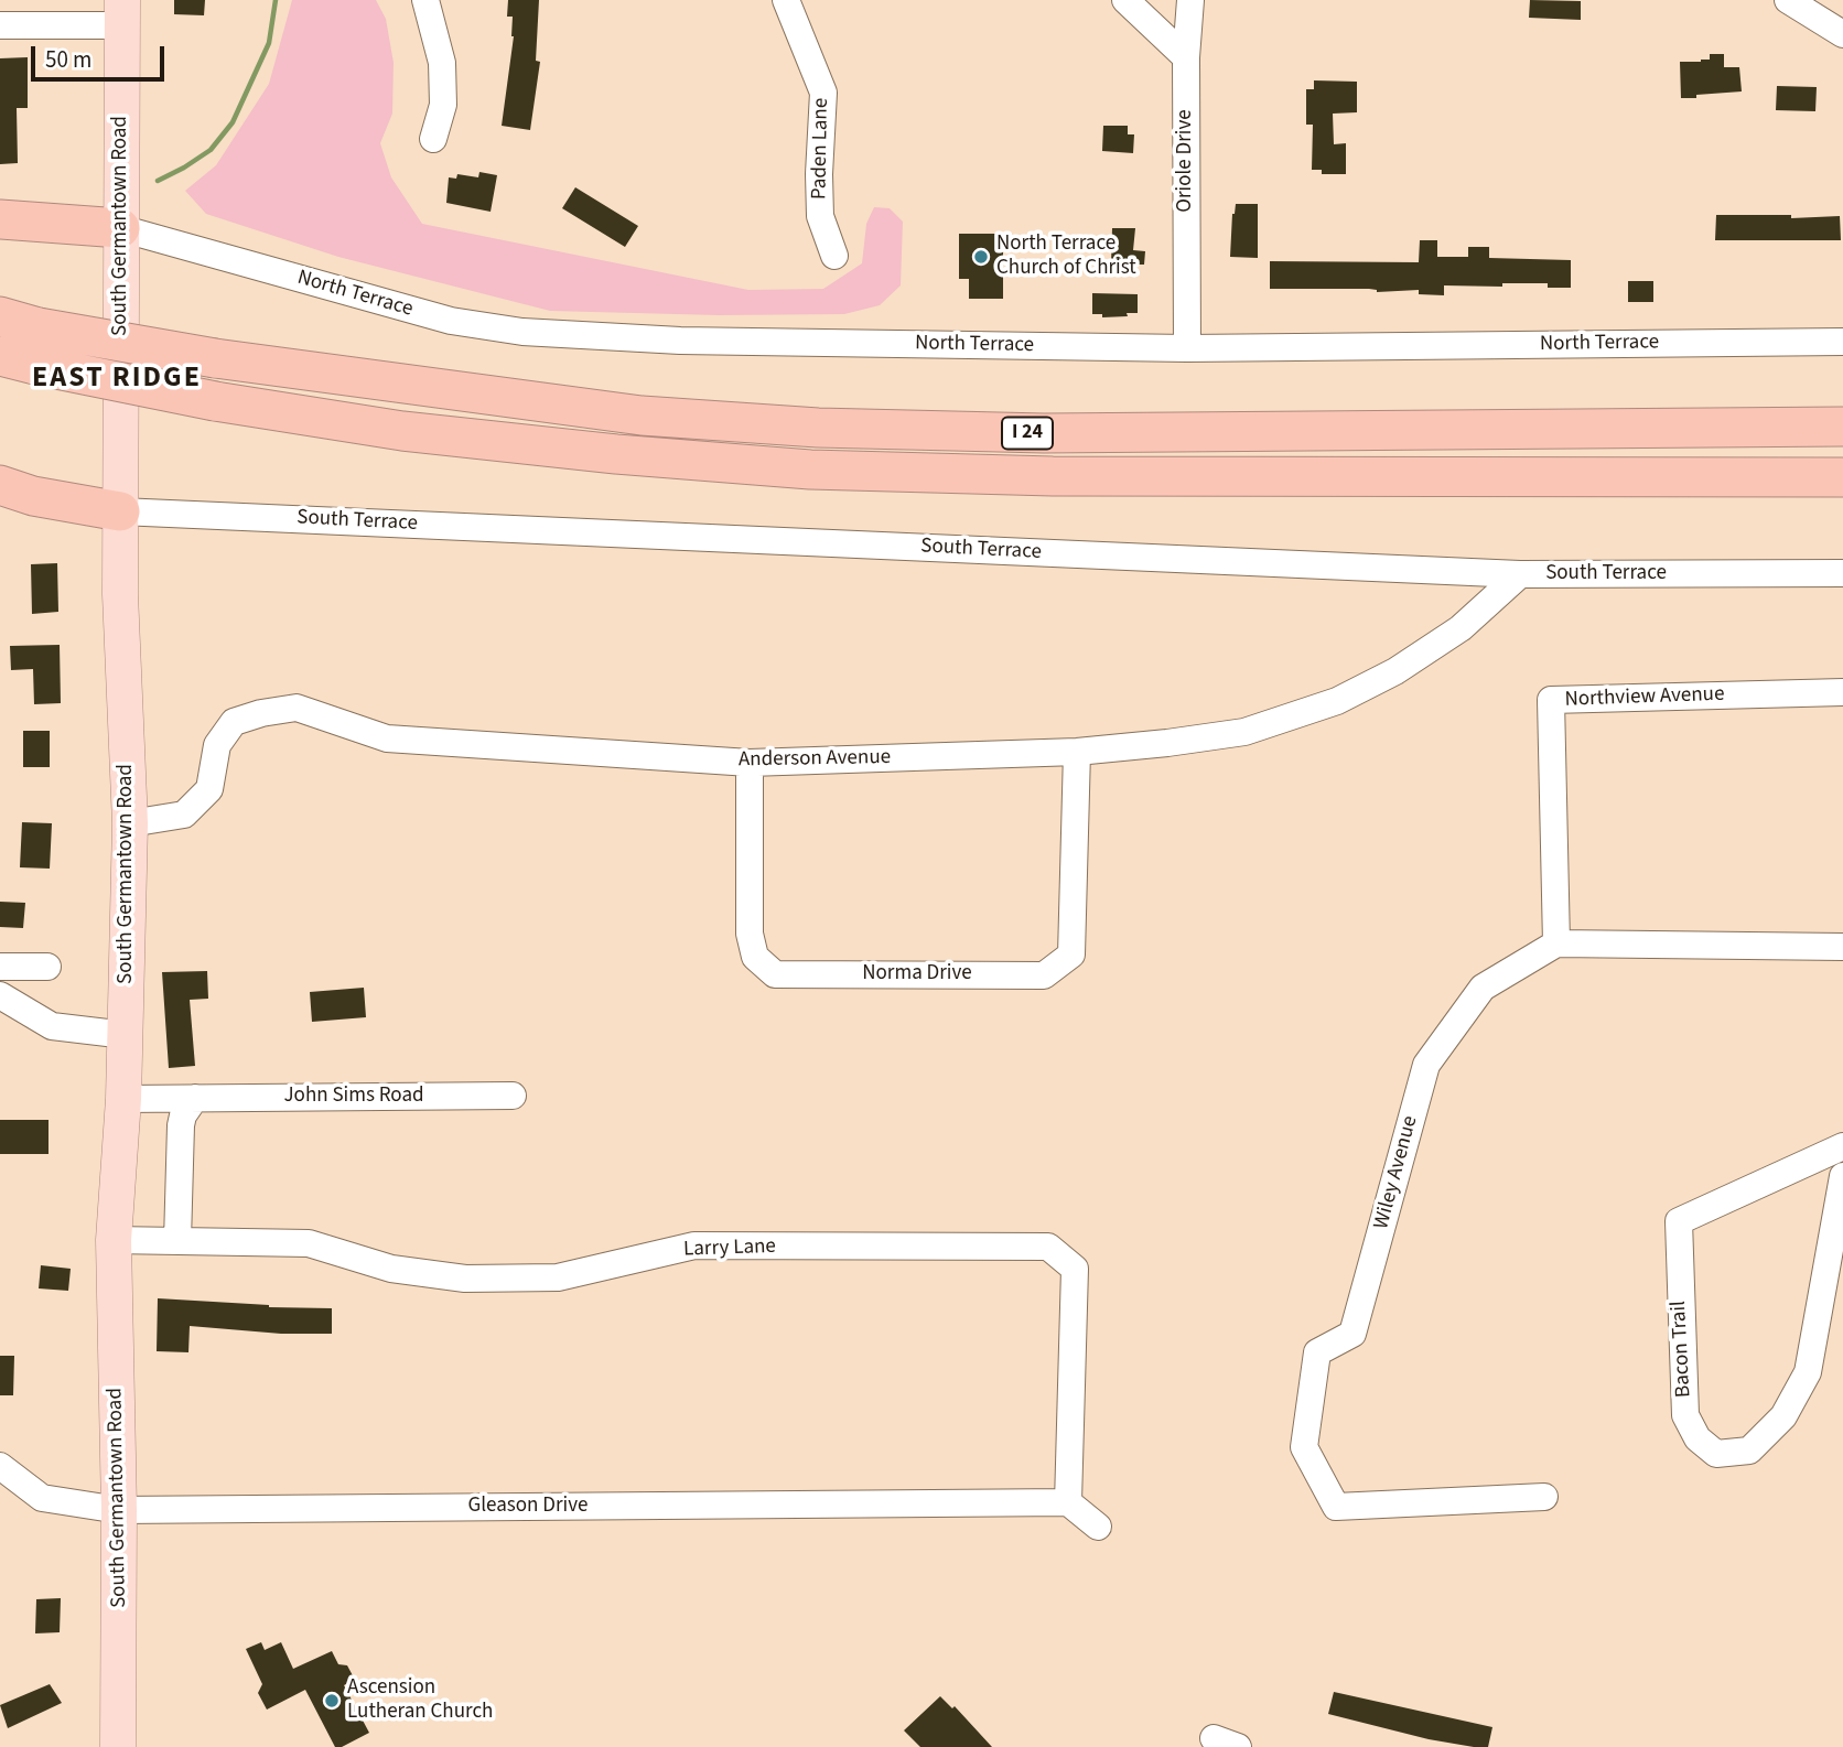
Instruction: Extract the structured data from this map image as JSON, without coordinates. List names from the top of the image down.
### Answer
{
  "streets": {
    "highway": ["I 24"],
    "main road": ["South Germantown Road"],
    "street": [
      "Paden Lane",
      "Oriole Drive",
      "North Terrace",
      "South Terrace",
      "Northview Avenue",
      "Anderson Avenue",
      "Norma Drive",
      "John Sims Road",
      "Wiley Avenue",
      "Larry Lane",
      "Bacon Trail",
      "Gleason Drive"
    ]
  },
  "crossings": [
    ["Oriole Drive", "North Terrace"],
    ["South Germantown Road", "North Terrace"],
    ["South Germantown Road", "South Terrace"],
    ["South Germantown Road", "Anderson Avenue"],
    ["South Germantown Road", "John Sims Road"],
    ["South Germantown Road", "Larry Lane"],
    ["South Germantown Road", "Gleason Drive"],
    ["South Terrace", "Anderson Avenue"],
    ["Northview Avenue", "Wiley Avenue"],
    ["Anderson Avenue", "Norma Drive"],
    ["Larry Lane", "Gleason Drive"]
  ],
  "districts": ["EAST RIDGE"],
  "places": ["North Terrace Church of Christ", "Ascension Lutheran Church"],
  "scale_bar": "50 m"
}
